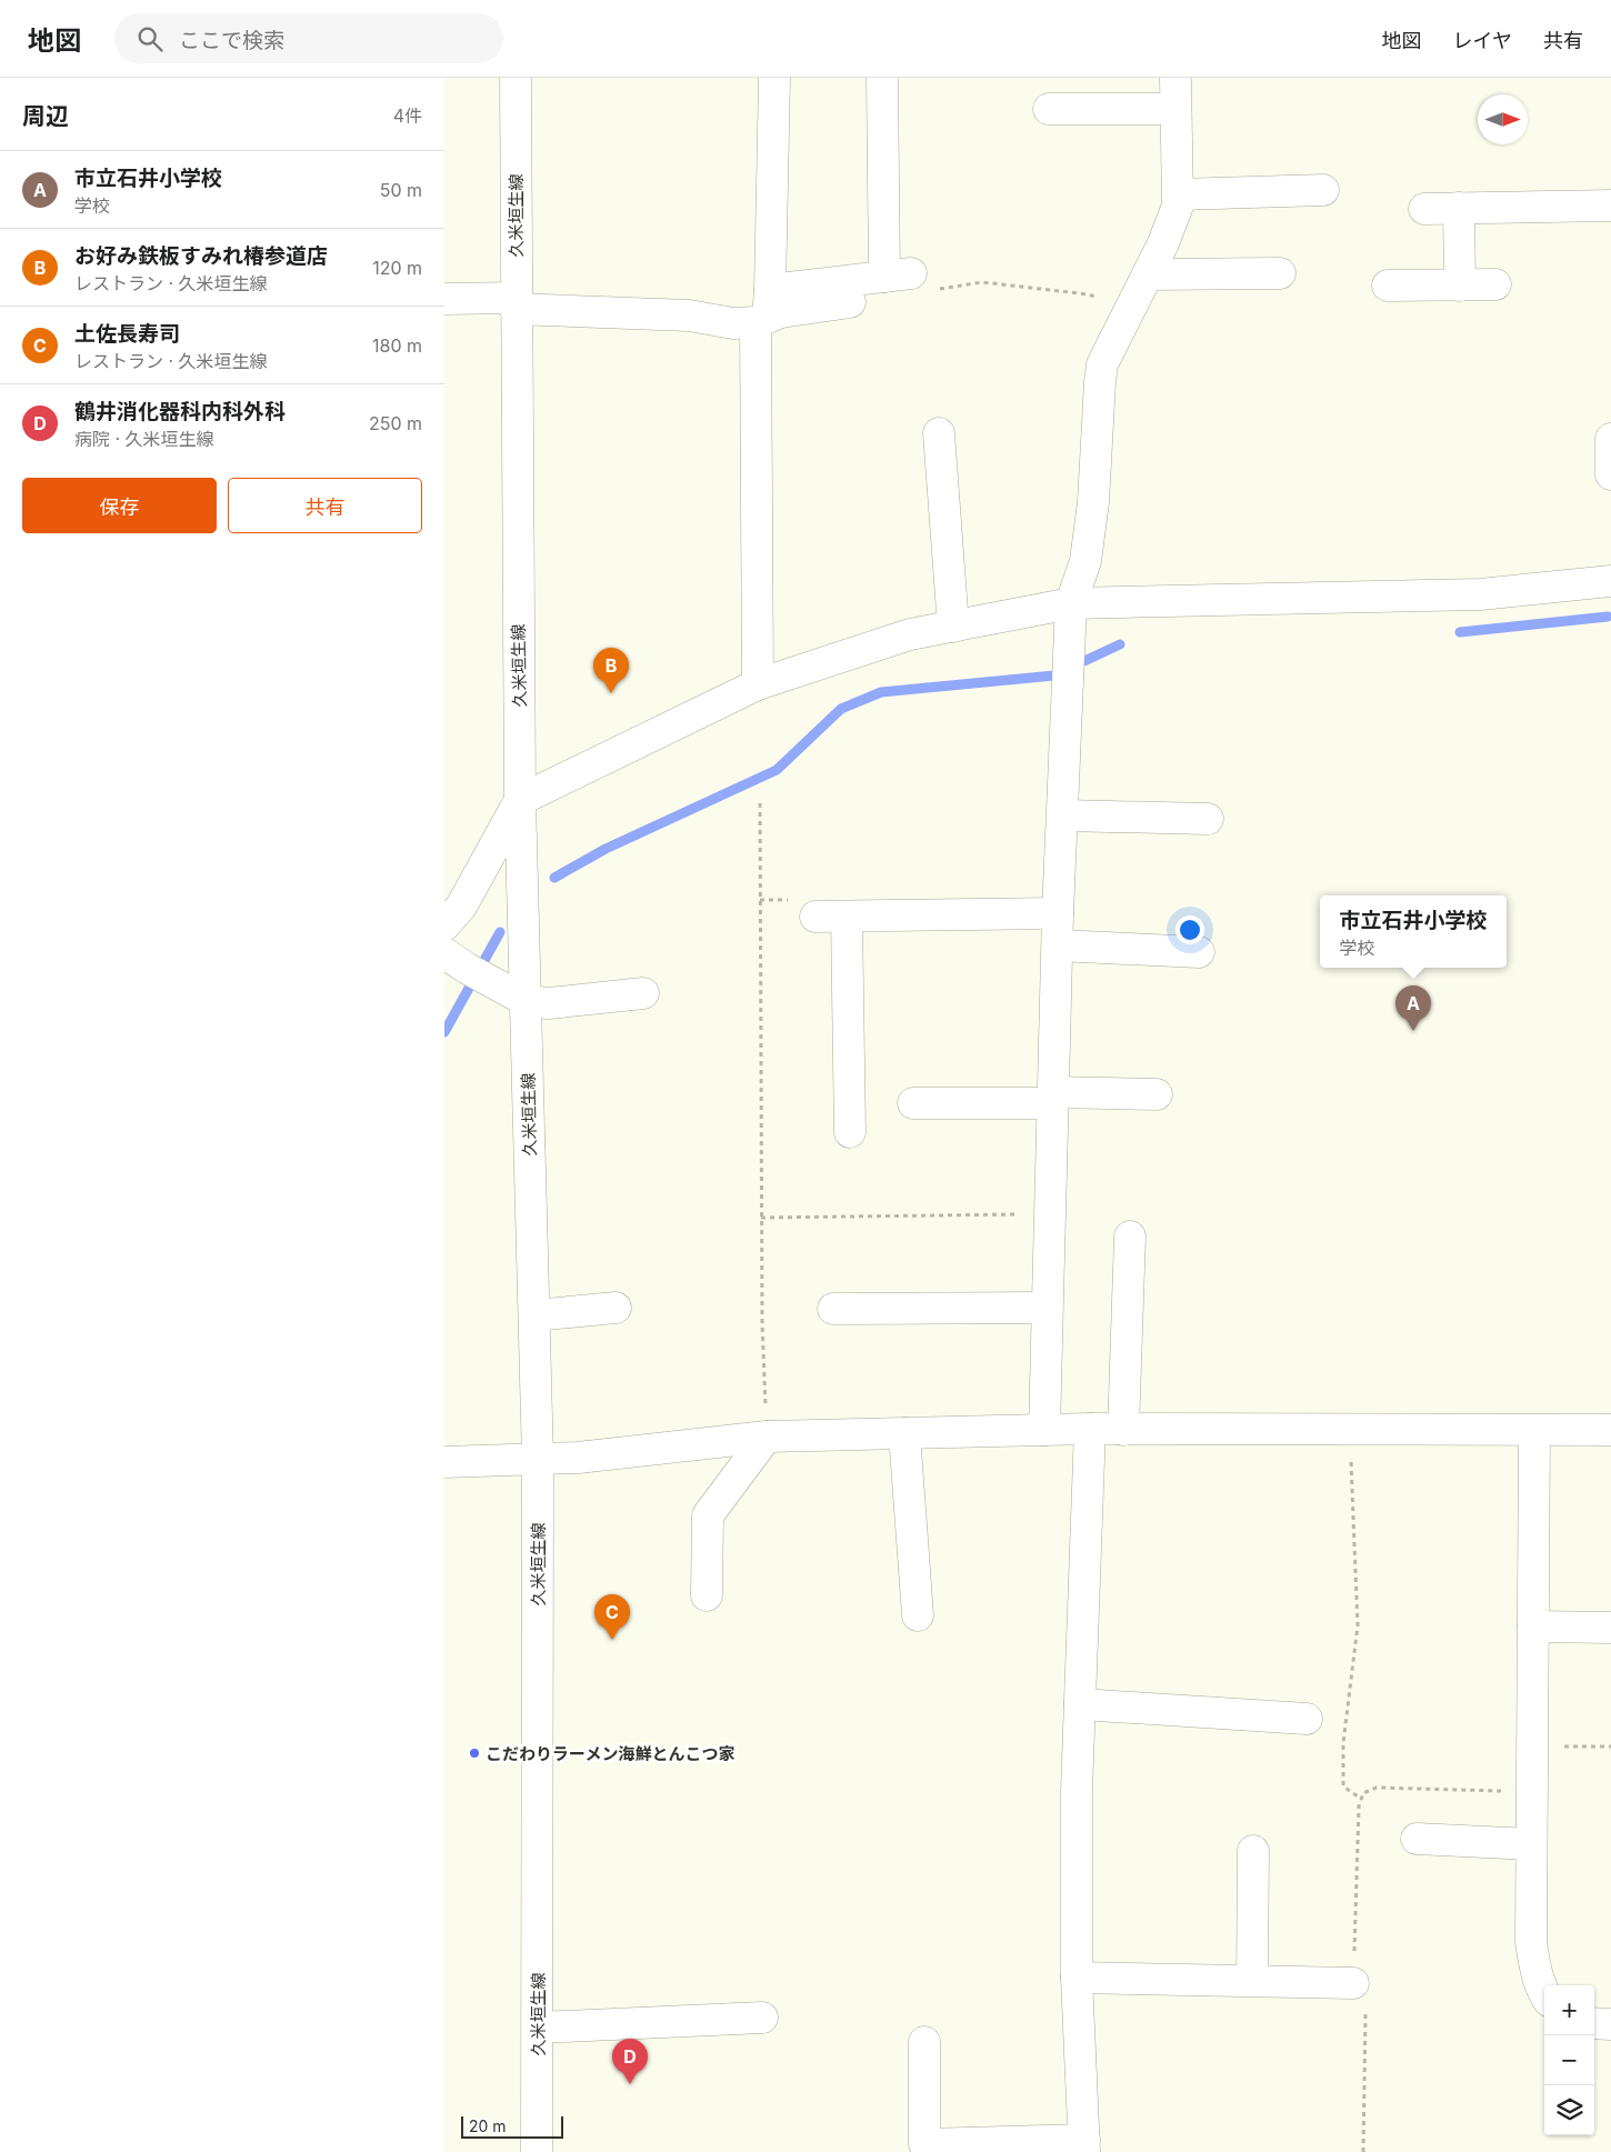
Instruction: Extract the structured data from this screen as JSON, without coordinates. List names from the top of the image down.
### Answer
{
  "streets": {
    "street": ["久米垣生線"]
  },
  "places": ["こだわりラーメン海鮮とんこつ家"],
  "scale_bar": "20 m",
  "north": "right",
  "page": {
    "header": "地図",
    "search": "ここで検索",
    "nav": ["地図", "レイヤ", "共有"],
    "heading": ["周辺", "4件"],
    "list": [
      {
        "mark": "A",
        "name": "市立石井小学校",
        "note": "学校",
        "value": "50 m"
      },
      {
        "mark": "B",
        "name": "お好み鉄板すみれ椿参道店",
        "note": "レストラン · 久米垣生線",
        "value": "120 m"
      },
      {
        "mark": "C",
        "name": "土佐長寿司",
        "note": "レストラン · 久米垣生線",
        "value": "180 m"
      },
      {
        "mark": "D",
        "name": "鶴井消化器科内科外科",
        "note": "病院 · 久米垣生線",
        "value": "250 m"
      }
    ],
    "buttons": ["保存", "共有"],
    "pins": [
      "B",
      "A",
      "C",
      "D"
    ],
    "popup": ["市立石井小学校", "学校"],
    "map_buttons": ["+", "−"],
    "scale": "20 m"
  }
}
